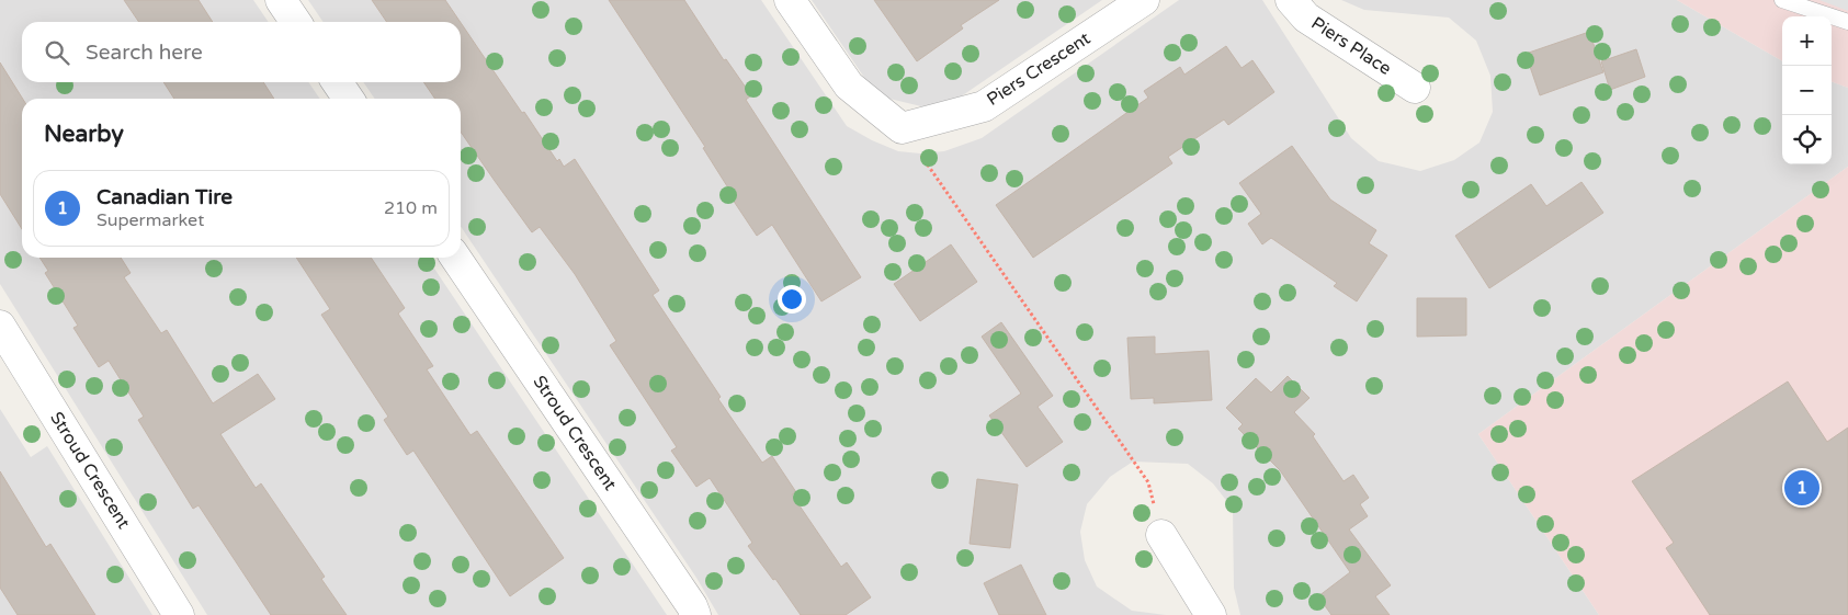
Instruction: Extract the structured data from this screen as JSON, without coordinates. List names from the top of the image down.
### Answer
{
  "streets": {
    "street": ["Piers Place", "Piers Crescent", "Stroud Crescent"]
  },
  "page": {
    "map_buttons": ["+", "−"],
    "search": "Search here",
    "heading": "Nearby",
    "list": [
      {
        "mark": "1",
        "name": "Canadian Tire",
        "note": "Supermarket",
        "value": "210 m"
      }
    ],
    "pins": "1"
  }
}
